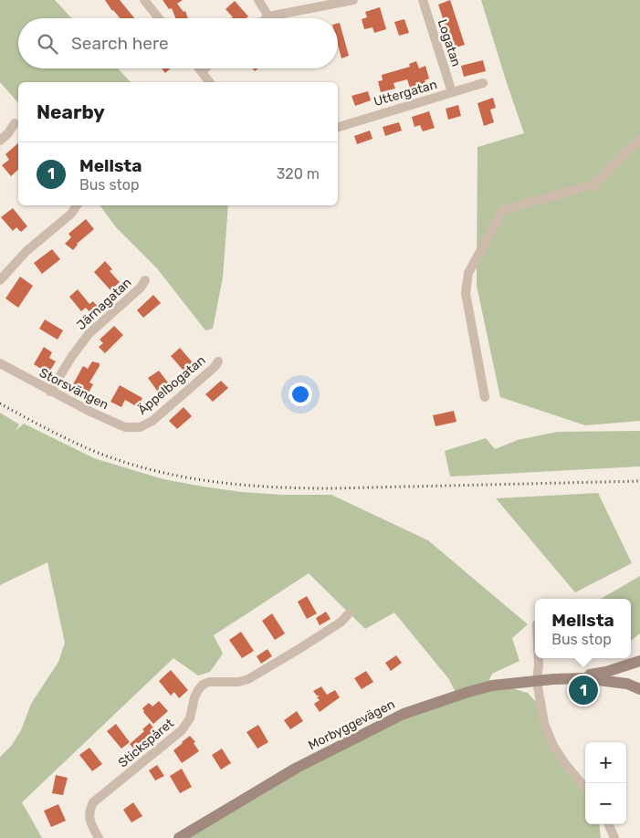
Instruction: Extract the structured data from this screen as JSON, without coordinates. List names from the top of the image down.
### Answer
{
  "streets": {
    "street": [
      "Logatan",
      "Uttergatan",
      "Järnagatan",
      "Äppelbogatan",
      "Storsvängen",
      "Morbyggevägen",
      "Stickspåret"
    ]
  },
  "crossings": [
    ["Logatan", "Uttergatan"],
    ["Järnagatan", "Storsvängen"],
    ["Äppelbogatan", "Storsvängen"]
  ],
  "page": {
    "search": "Search here",
    "heading": "Nearby",
    "list": [
      {
        "mark": "1",
        "name": "Mellsta",
        "note": "Bus stop",
        "value": "320 m"
      }
    ],
    "popup": ["Mellsta", "Bus stop"],
    "pins": "1",
    "map_buttons": ["+", "−"]
  }
}
